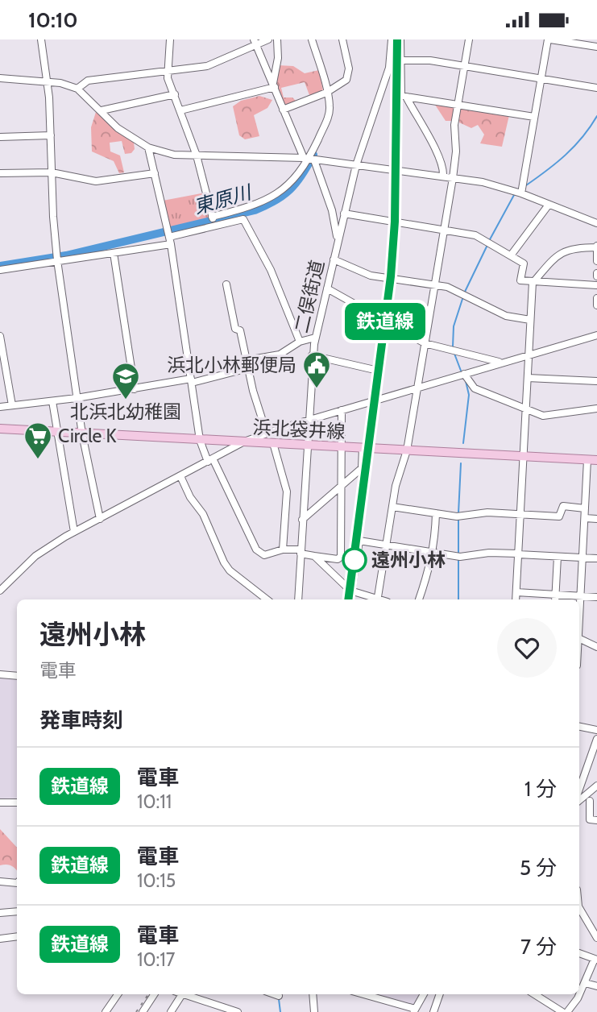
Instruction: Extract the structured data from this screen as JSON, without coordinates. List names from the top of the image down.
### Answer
{
  "streets": {
    "main road": ["浜北袋井線"],
    "street": ["二俣街道"]
  },
  "crossings": [
    ["二俣街道", "浜北袋井線"]
  ],
  "water": ["東原川"],
  "places": {
    "public building": ["浜北小林郵便局"],
    "school or university": ["北浜北幼稚園"],
    "supermarket": ["Circle K"],
    "other": ["遠州小林"]
  },
  "page": {
    "status": "10:10",
    "on_map": "鉄道線",
    "heading": [
      ["遠州小林", "電車"],
      "発車時刻"
    ],
    "list": [
      {
        "mark": "鉄道線",
        "name": "電車",
        "note": "10:11",
        "value": "1 分"
      },
      {
        "mark": "鉄道線",
        "name": "電車",
        "note": "10:15",
        "value": "5 分"
      },
      {
        "mark": "鉄道線",
        "name": "電車",
        "note": "10:17",
        "value": "7 分"
      }
    ]
  }
}
